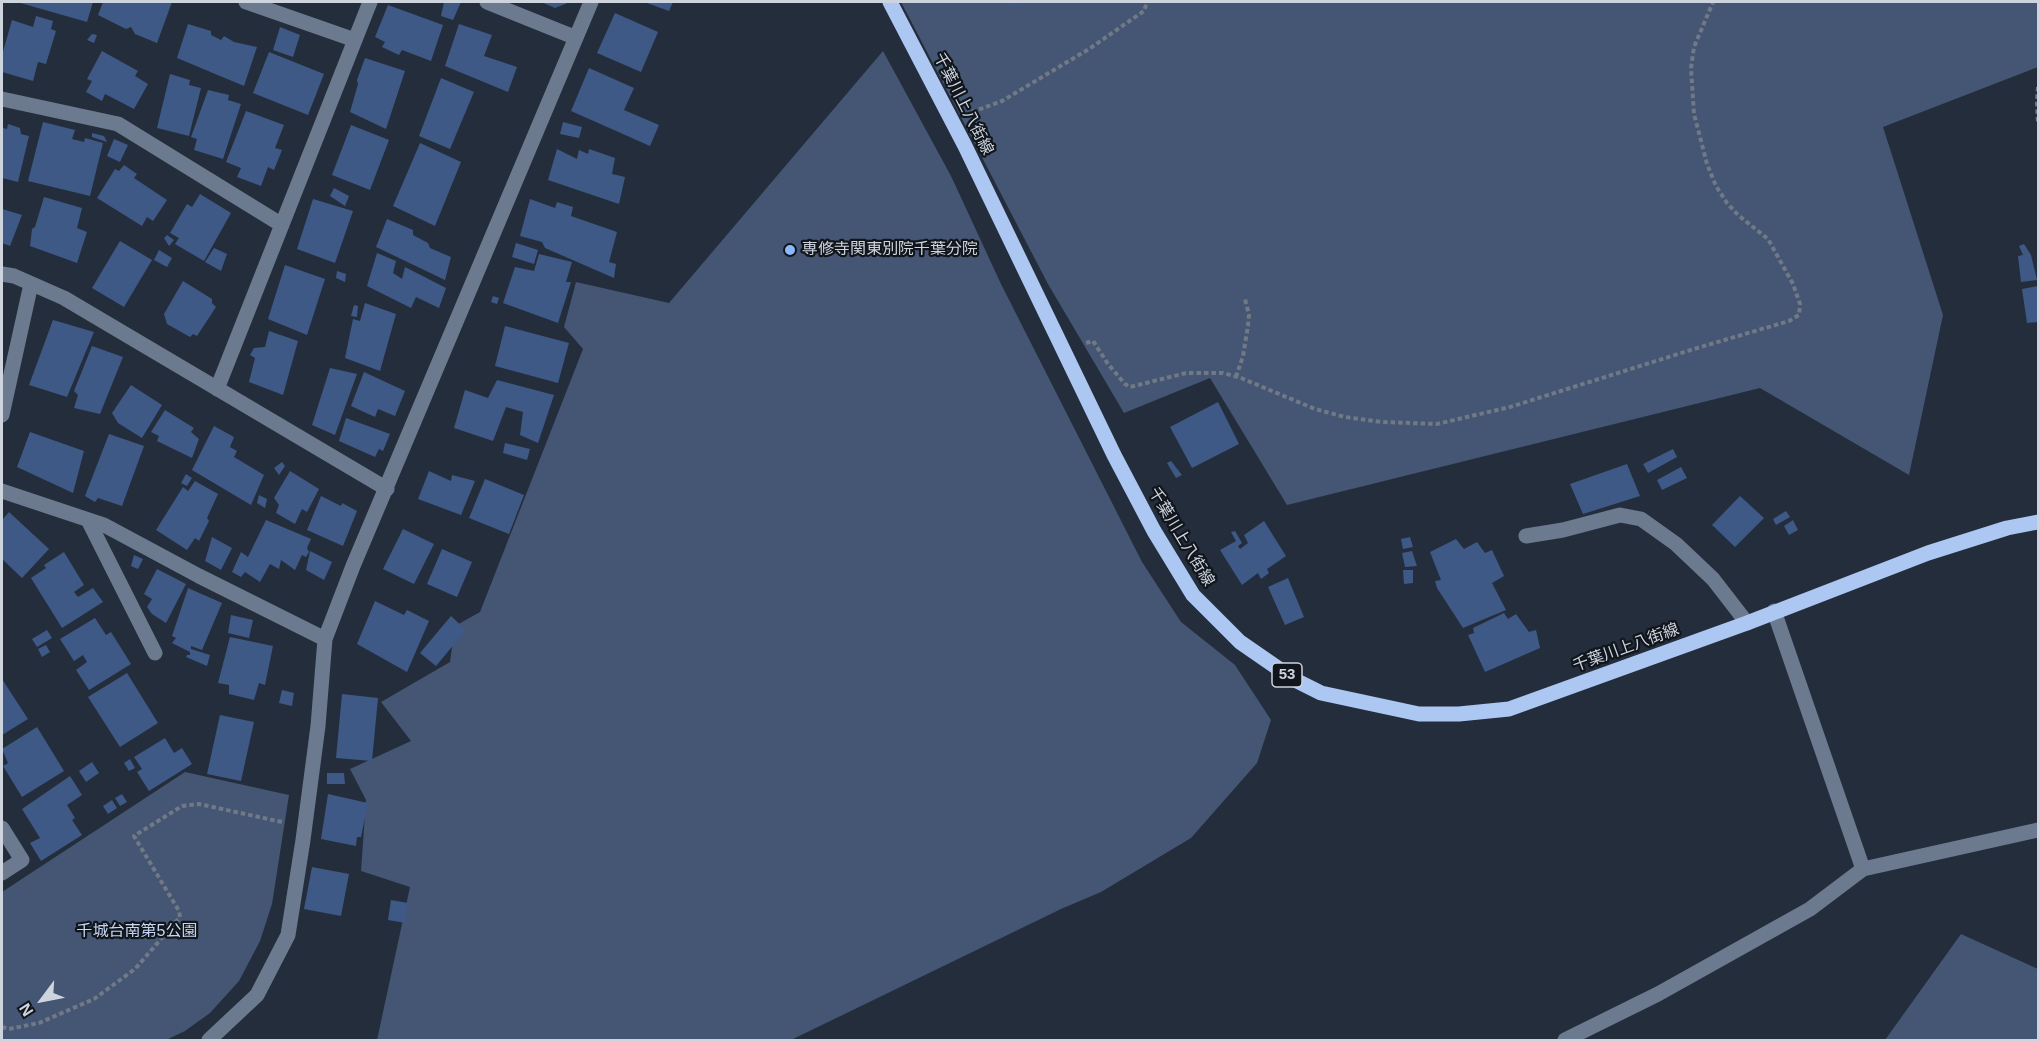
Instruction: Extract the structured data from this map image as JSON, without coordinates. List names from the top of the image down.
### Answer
{
  "streets": {
    "main road": ["千葉川上八街線", "53"]
  },
  "parks": ["千城台南第5公園"],
  "places": ["専修寺関東別院千葉分院"],
  "north": "bottom left"
}
